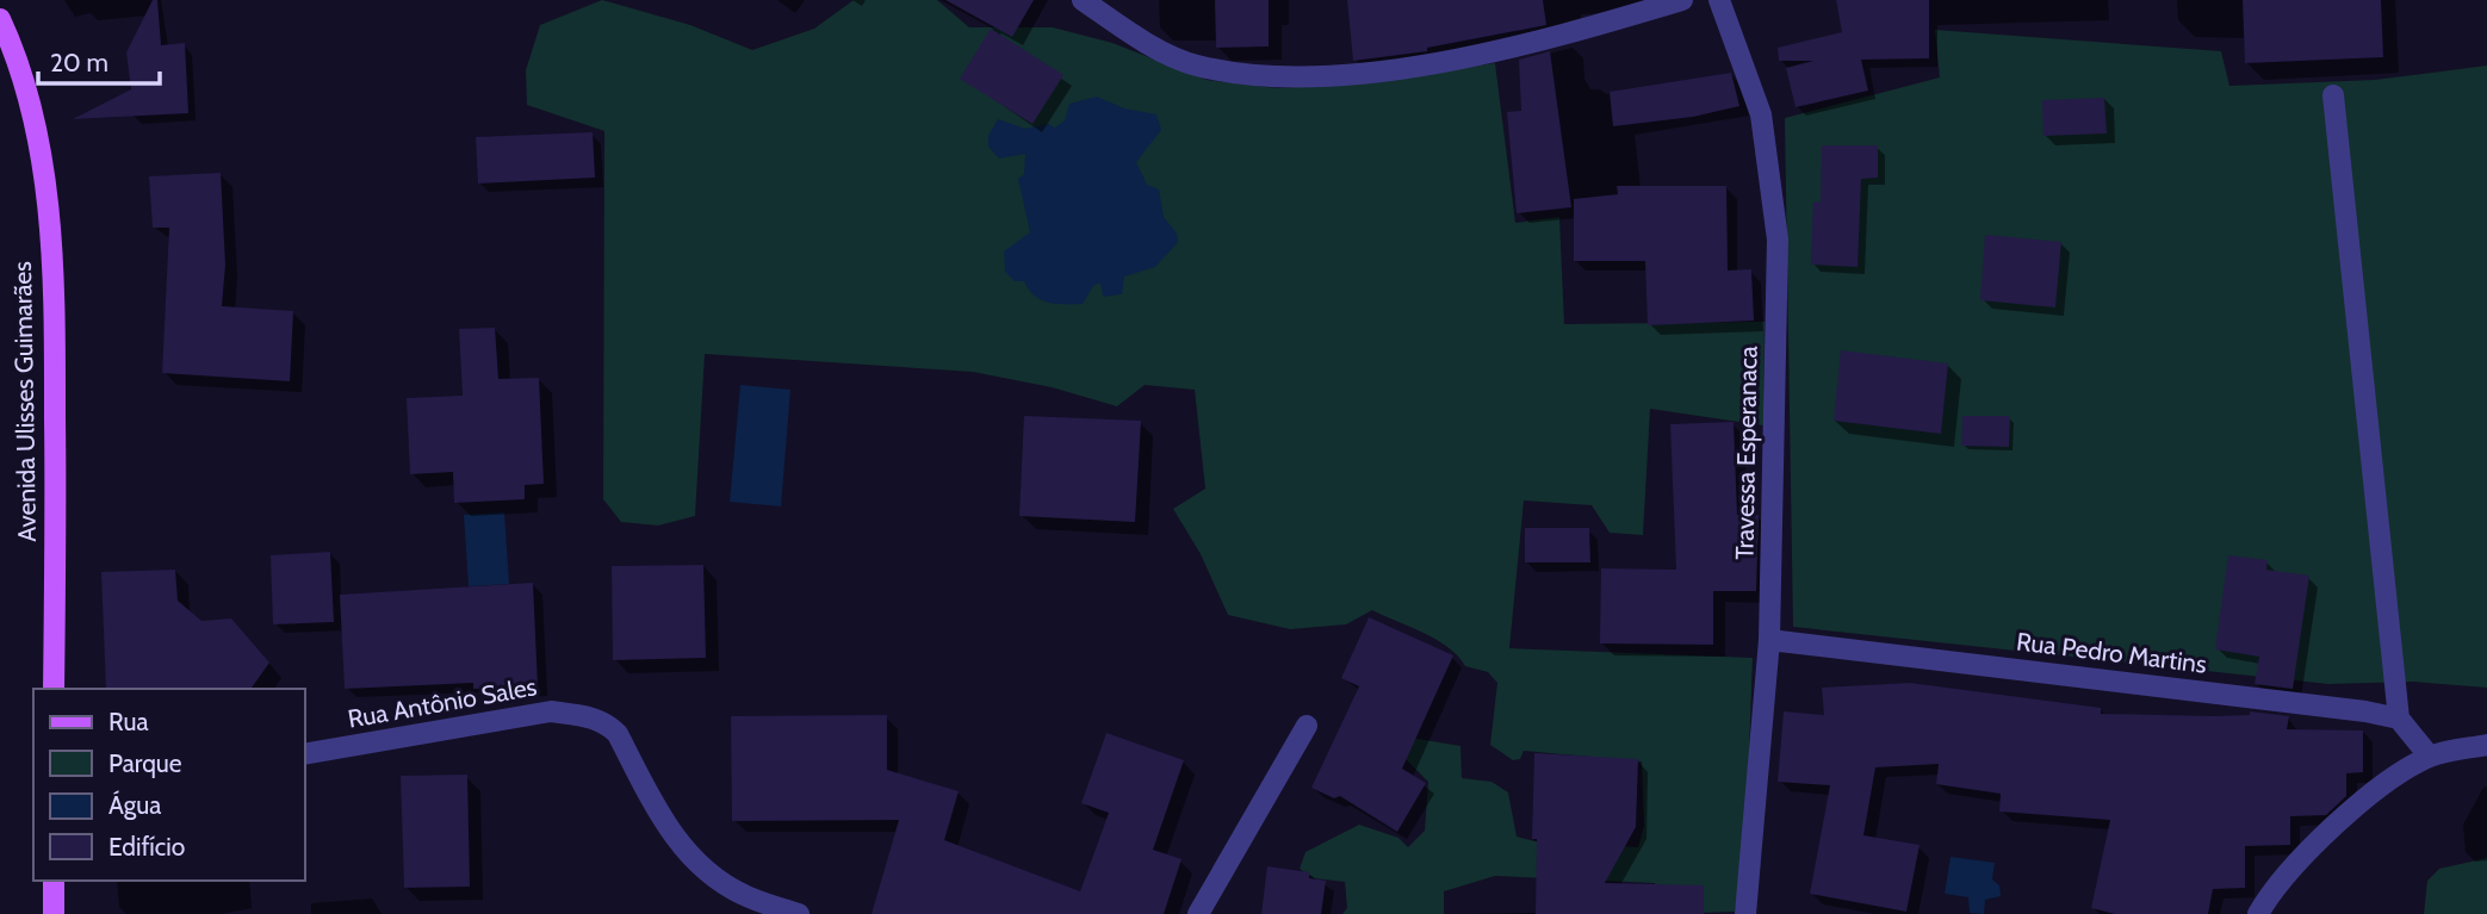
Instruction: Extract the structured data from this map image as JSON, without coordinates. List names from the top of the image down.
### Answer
{
  "streets": {
    "main road": ["Avenida Ulisses Guimarães"],
    "street": ["Travessa Esperanaca", "Rua Pedro Martins", "Rua Antônio Sales"]
  },
  "crossings": [
    ["Travessa Esperanaca", "Rua Pedro Martins"]
  ],
  "legend": [
    "Rua",
    "Parque",
    "Água",
    "Edifício"
  ],
  "scale_bar": "20 m"
}
